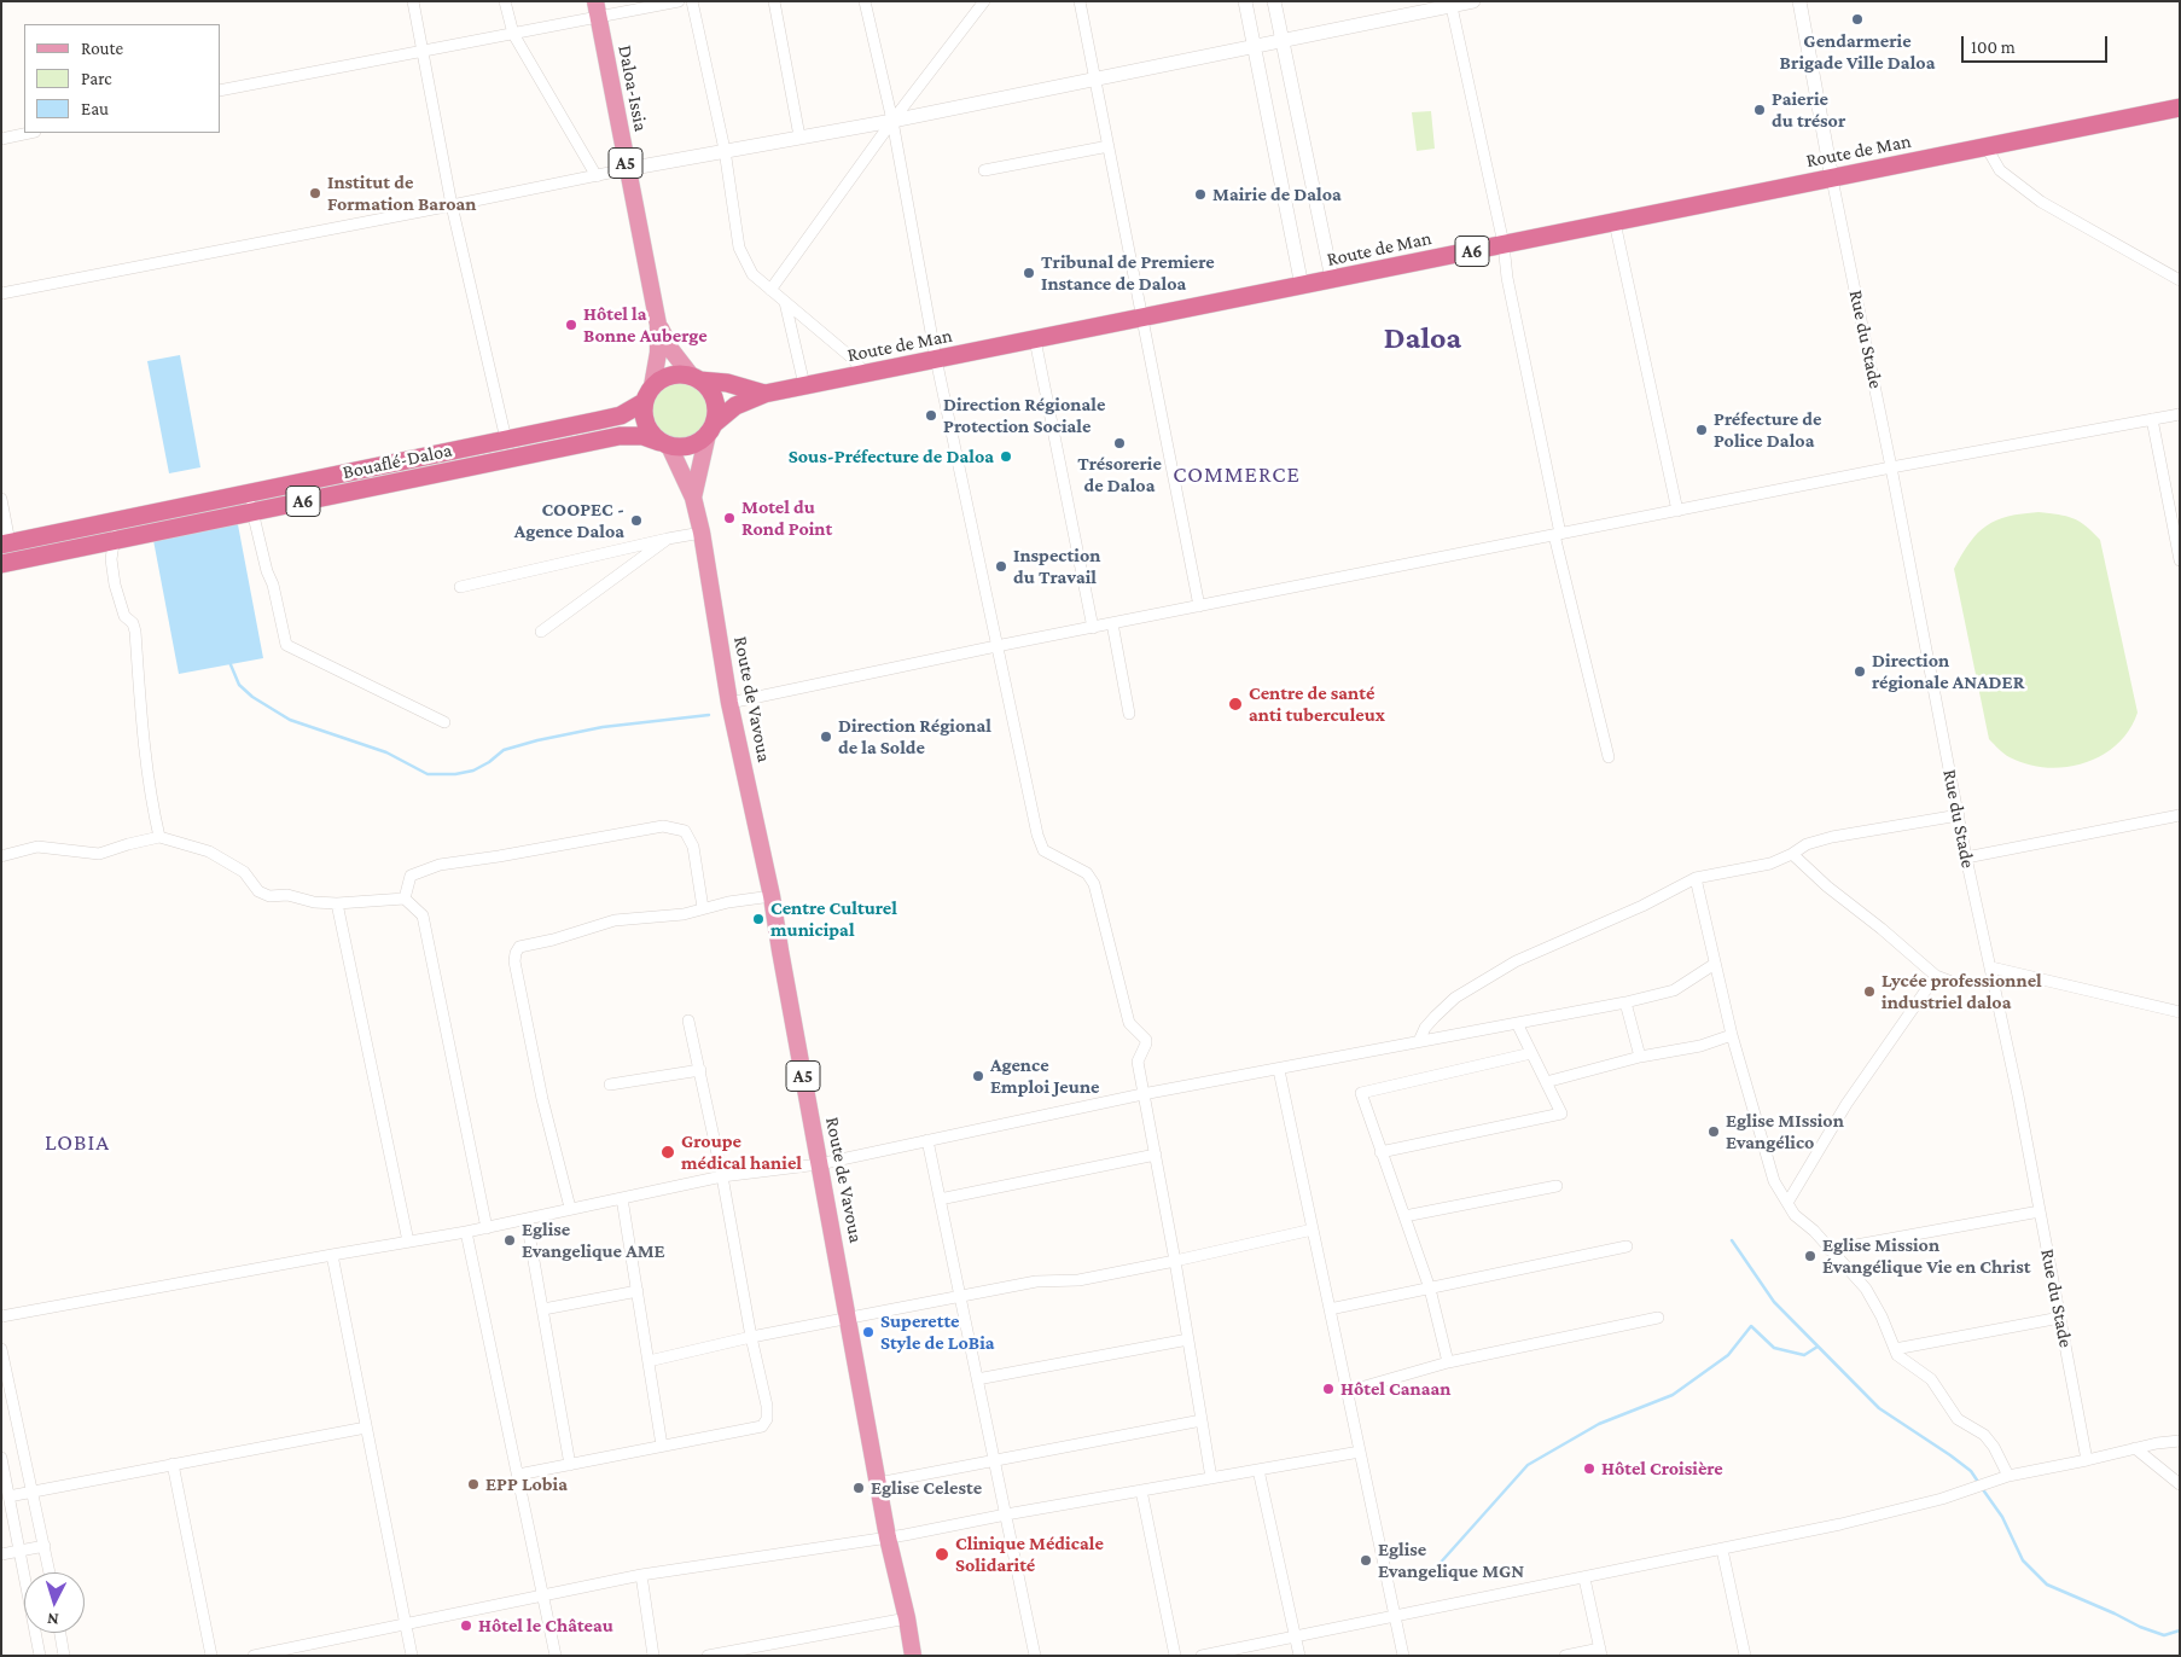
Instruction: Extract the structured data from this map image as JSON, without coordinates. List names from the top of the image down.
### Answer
{
  "streets": {
    "highway": ["Route de Man", "A6", "Bouaflé-Daloa"],
    "main road": ["Daloa-Issia", "A5", "Route de Vavoua"],
    "street": ["Rue du Stade"]
  },
  "crossings": [
    ["Daloa-Issia", "A5"],
    ["Route de Man", "A6"],
    ["Route de Man", "Rue du Stade"],
    ["A5", "A6"],
    ["A5", "Bouaflé-Daloa"],
    ["A5", "Route de Vavoua"],
    ["A6", "Bouaflé-Daloa"]
  ],
  "districts": ["Daloa", "COMMERCE", "LOBIA"],
  "places": [
    "Gendarmerie Brigade Ville Daloa",
    "Paierie du trésor",
    "Institut de Formation Baroan",
    "Mairie de Daloa",
    "Tribunal de Premiere Instance de Daloa",
    "Hôtel la Bonne Auberge",
    "Direction Régionale Protection Sociale",
    "Préfecture de Police Daloa",
    "Trésorerie de Daloa",
    "Sous-Préfecture de Daloa",
    "Motel du Rond Point",
    "COOPEC - Agence Daloa",
    "Inspection du Travail",
    "Direction régionale ANADER",
    "Centre de santé anti tuberculeux",
    "Direction Régional de la Solde",
    "Centre Culturel municipal",
    "Lycée professionnel industriel daloa",
    "Agence Emploi Jeune",
    "Eglise MIssion Evangélico",
    "Groupe médical haniel",
    "Eglise Evangelique AME",
    "Eglise Mission Évangélique Vie en Christ",
    "Superette Style de LoBia",
    "Hôtel Canaan",
    "Hôtel Croisière",
    "EPP Lobia",
    "Eglise Celeste",
    "Clinique Médicale Solidarité",
    "Eglise Evangelique MGN",
    "Hôtel le Château"
  ],
  "legend": ["Route", "Parc", "Eau"],
  "scale_bar": "100 m",
  "north": "bottom"
}
